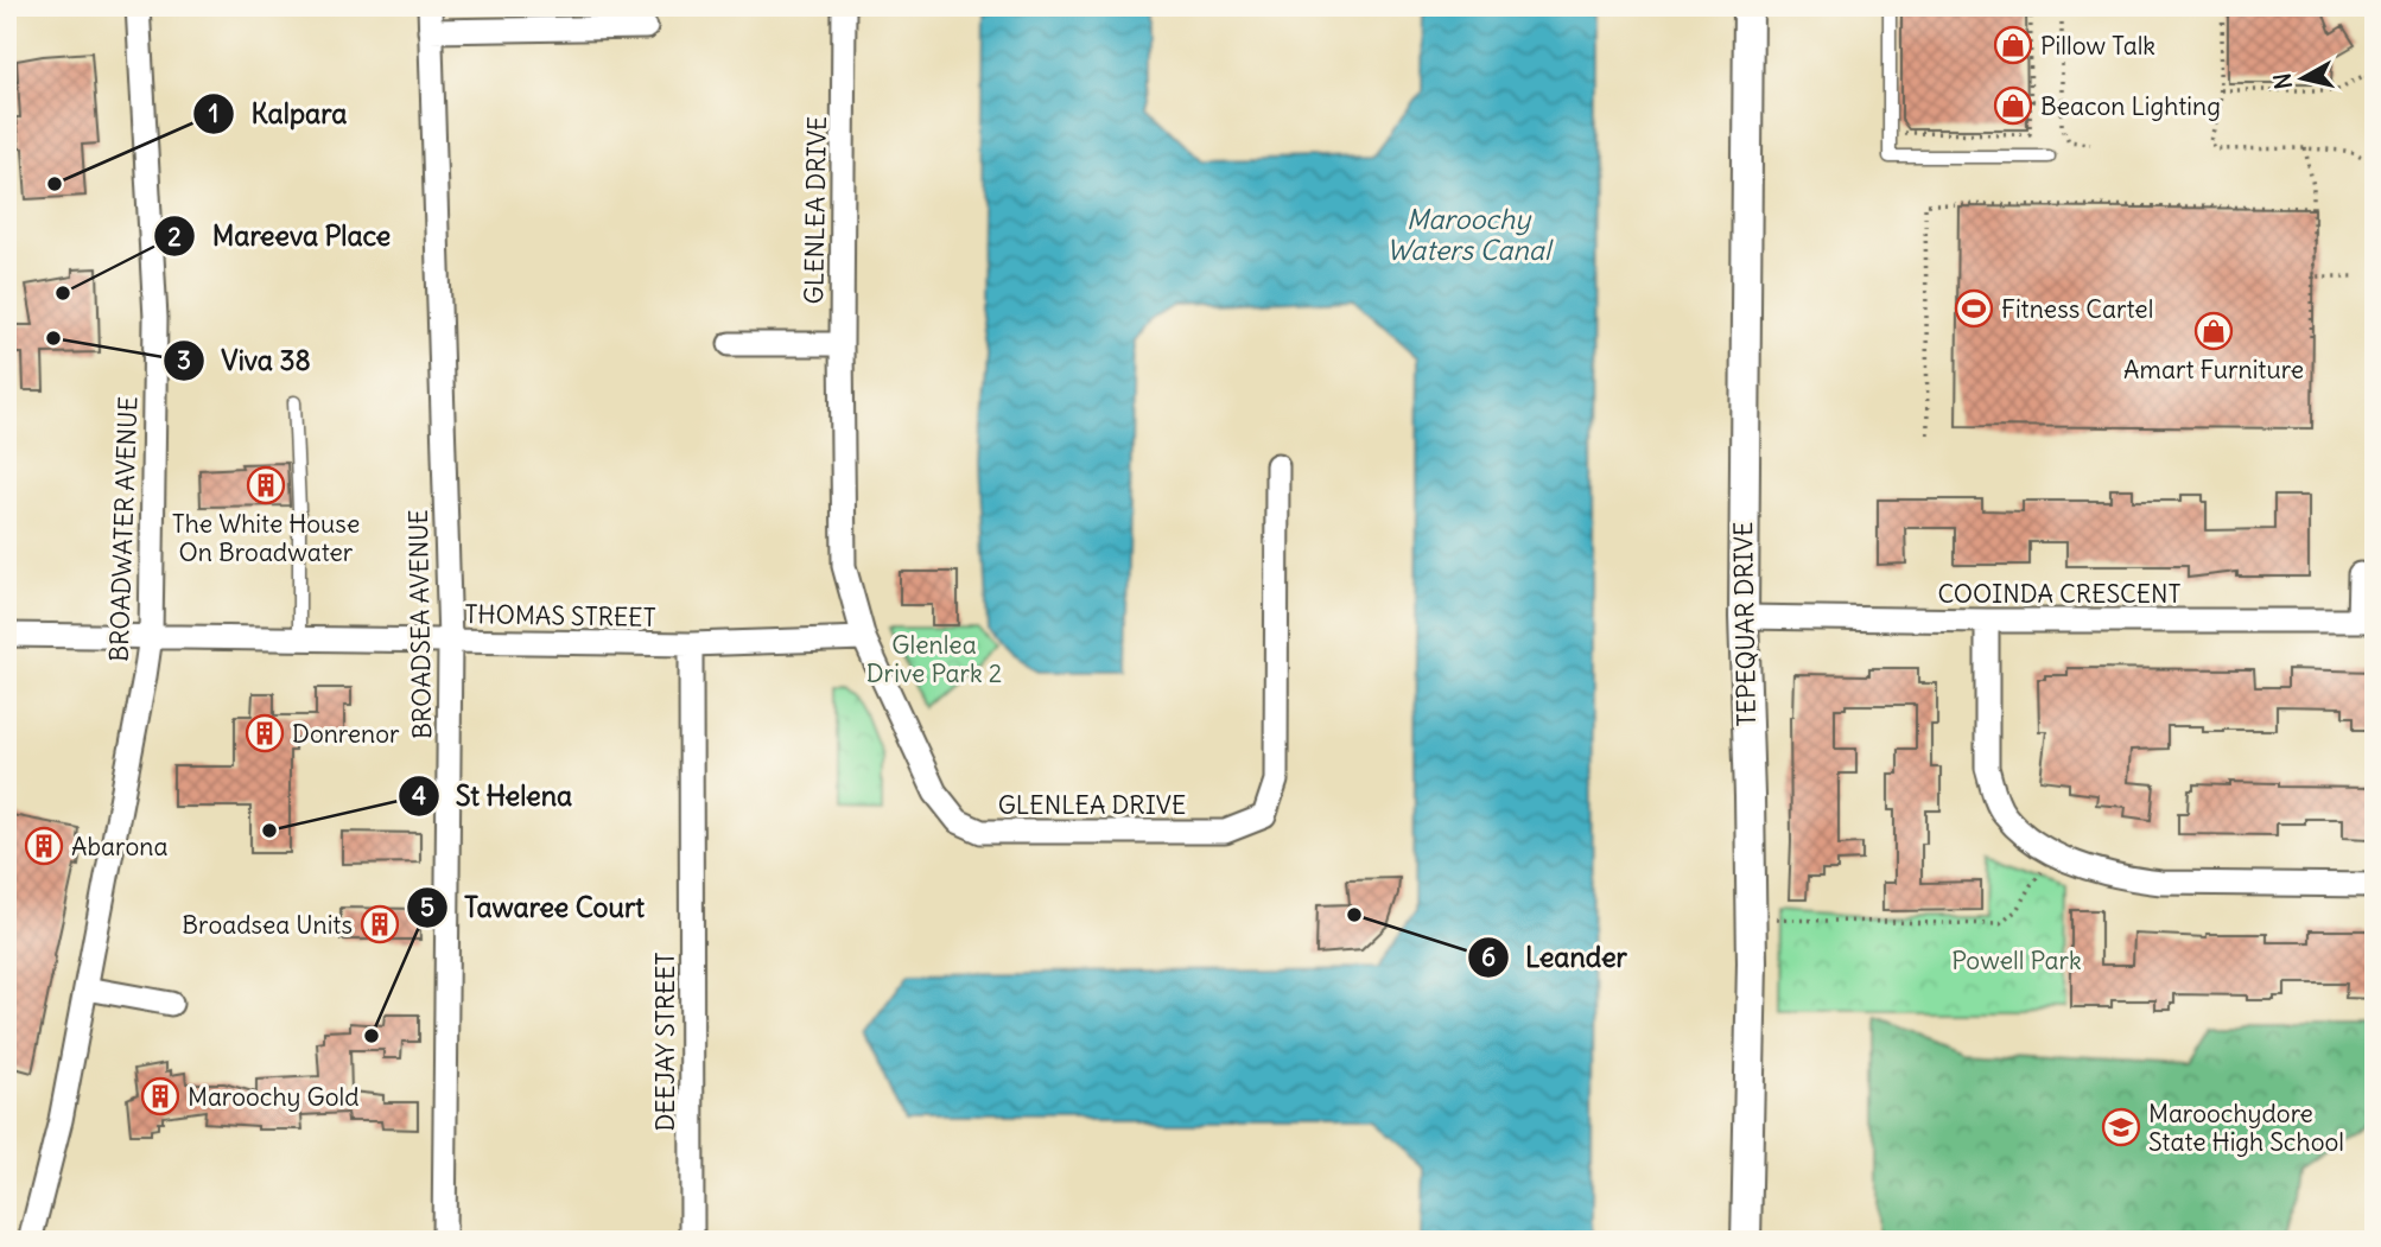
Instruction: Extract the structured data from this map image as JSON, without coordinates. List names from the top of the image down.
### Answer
{
  "streets": {
    "street": [
      "GLENLEA DRIVE",
      "BROADWATER AVENUE",
      "COOINDA CRESCENT",
      "THOMAS STREET",
      "BROADSEA AVENUE",
      "TEPEQUAR DRIVE",
      "DEEJAY STREET"
    ]
  },
  "crossings": [
    ["GLENLEA DRIVE", "THOMAS STREET"],
    ["BROADWATER AVENUE", "THOMAS STREET"],
    ["COOINDA CRESCENT", "TEPEQUAR DRIVE"],
    ["THOMAS STREET", "BROADSEA AVENUE"],
    ["THOMAS STREET", "DEEJAY STREET"]
  ],
  "water": ["Maroochy Waters Canal"],
  "parks": ["Glenlea Drive Park 2", "Powell Park"],
  "places": {
    "shop": ["Pillow Talk", "Beacon Lighting", "Amart Furniture"],
    "other": [
      "Kalpara",
      "Mareeva Place",
      "Viva 38",
      "St Helena",
      "Leander",
      "Tawaree Court"
    ],
    "sports": ["Fitness Cartel"],
    "building": [
      "The White House On Broadwater",
      "Donrenor",
      "Abarona",
      "Broadsea Units",
      "Maroochy Gold"
    ],
    "school or university": ["Maroochydore State High School"]
  },
  "north": "left"
}
